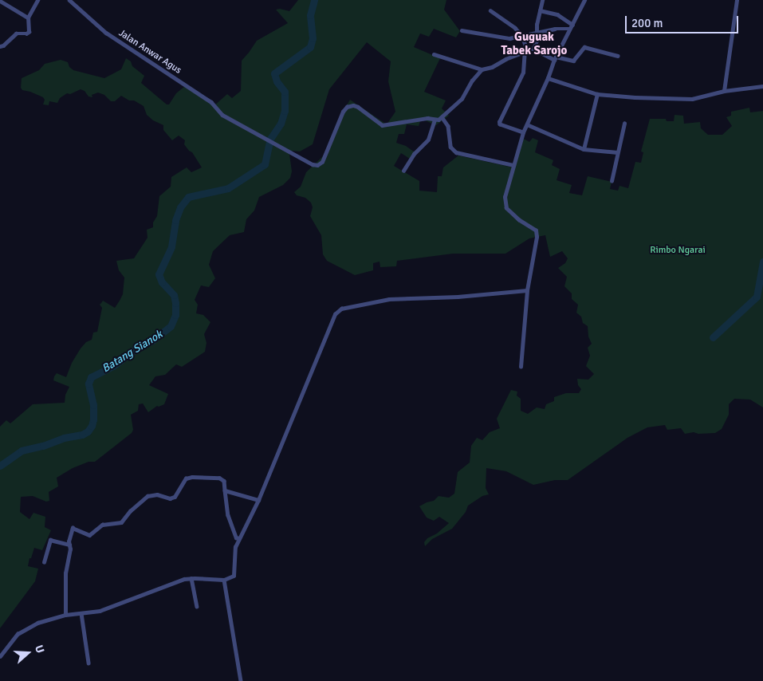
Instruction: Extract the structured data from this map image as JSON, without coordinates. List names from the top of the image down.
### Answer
{
  "streets": {
    "street": ["Jalan Anwar Agus"]
  },
  "districts": ["Guguak Tabek Sarojo"],
  "water": ["Batang Sianok"],
  "parks": ["Rimbo Ngarai"],
  "scale_bar": "200 m",
  "north": "right"
}
